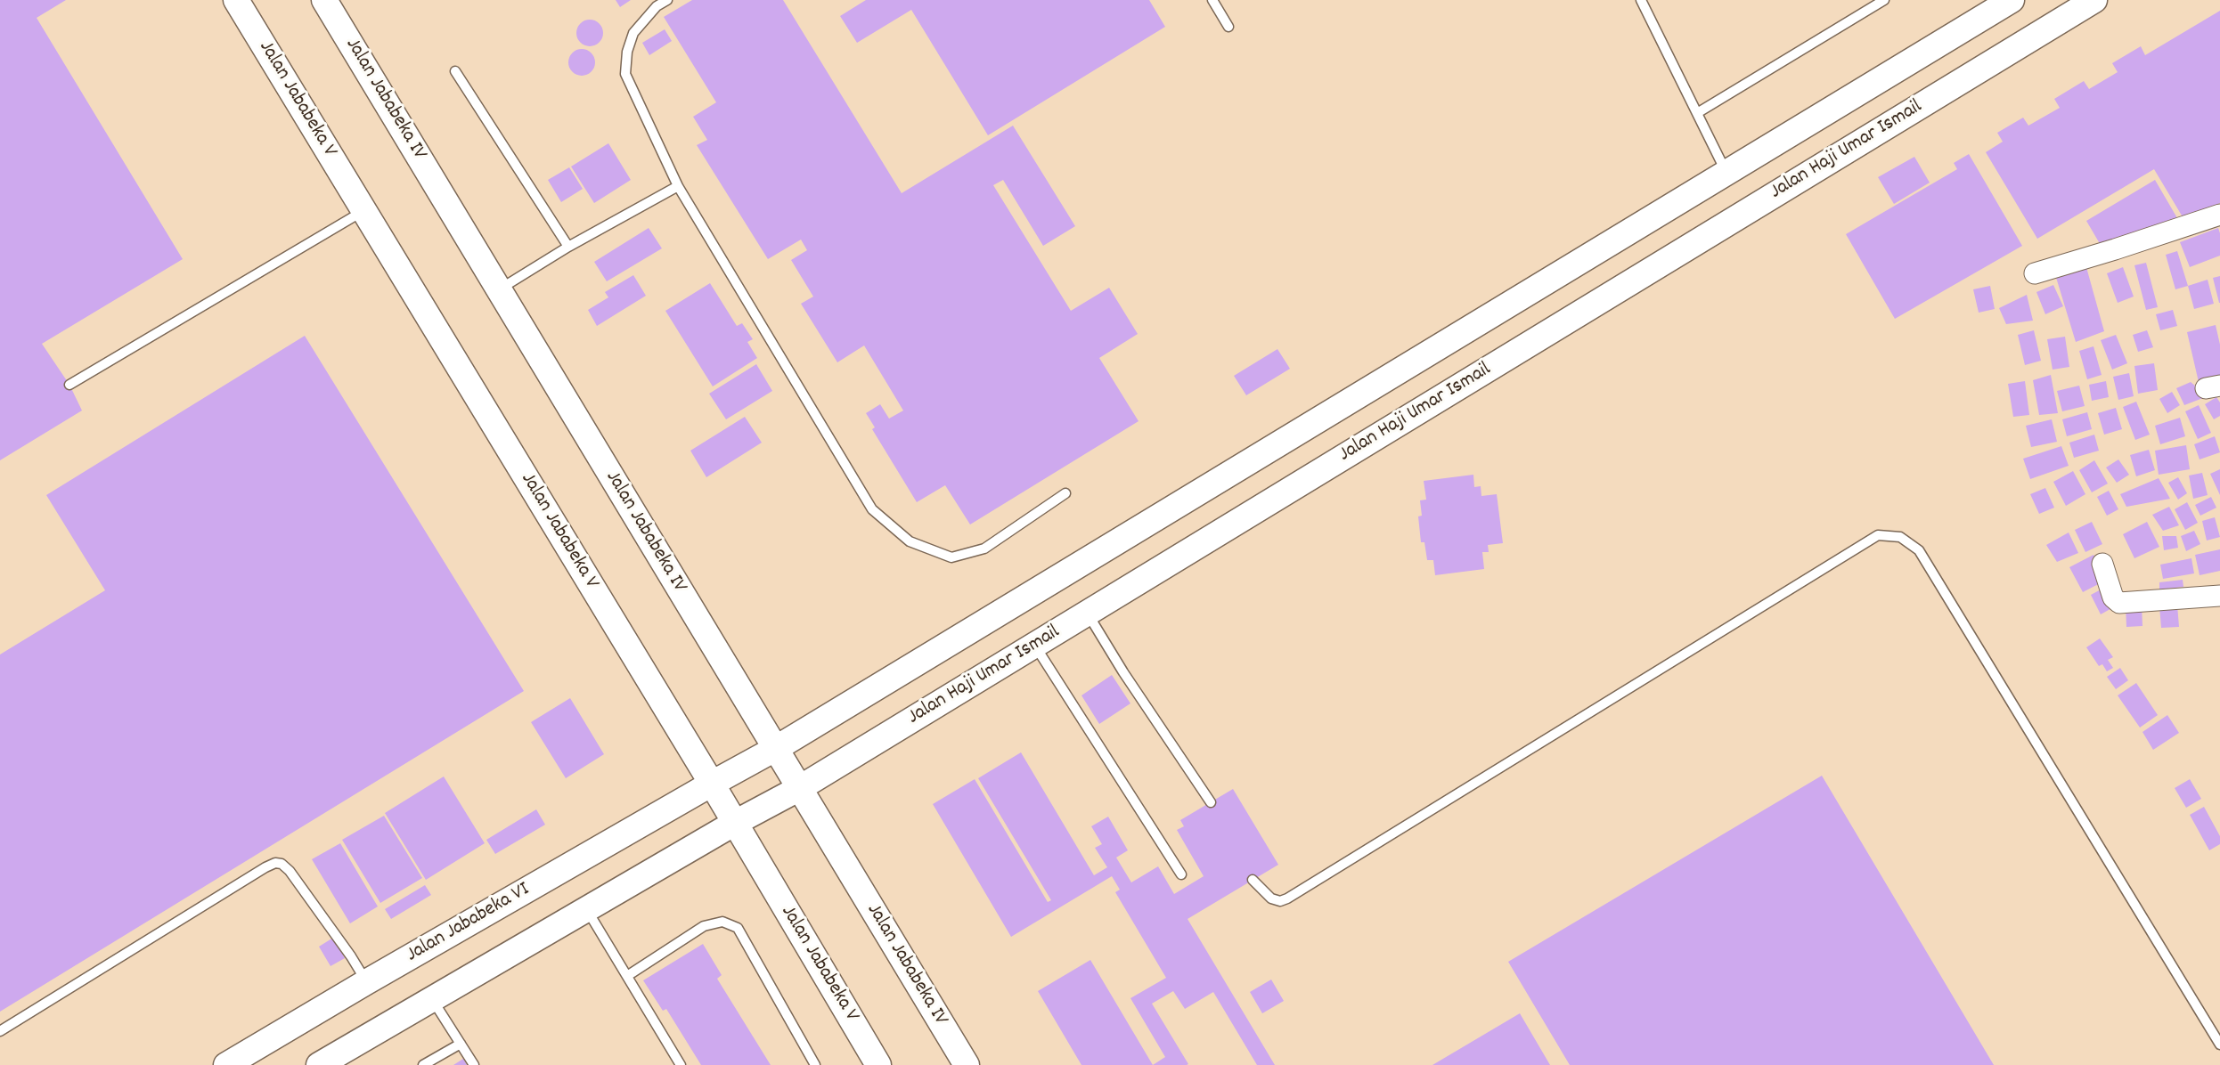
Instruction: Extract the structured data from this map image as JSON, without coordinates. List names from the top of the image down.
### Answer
{
  "streets": {
    "street": [
      "Jalan Jababeka V",
      "Jalan Jababeka IV",
      "Jalan Haji Umar Ismail",
      "Jalan Jababeka VI"
    ]
  },
  "crossings": [
    ["Jalan Jababeka V", "Jalan Haji Umar Ismail"],
    ["Jalan Jababeka V", "Jalan Jababeka VI"],
    ["Jalan Jababeka IV", "Jalan Haji Umar Ismail"]
  ]
}
